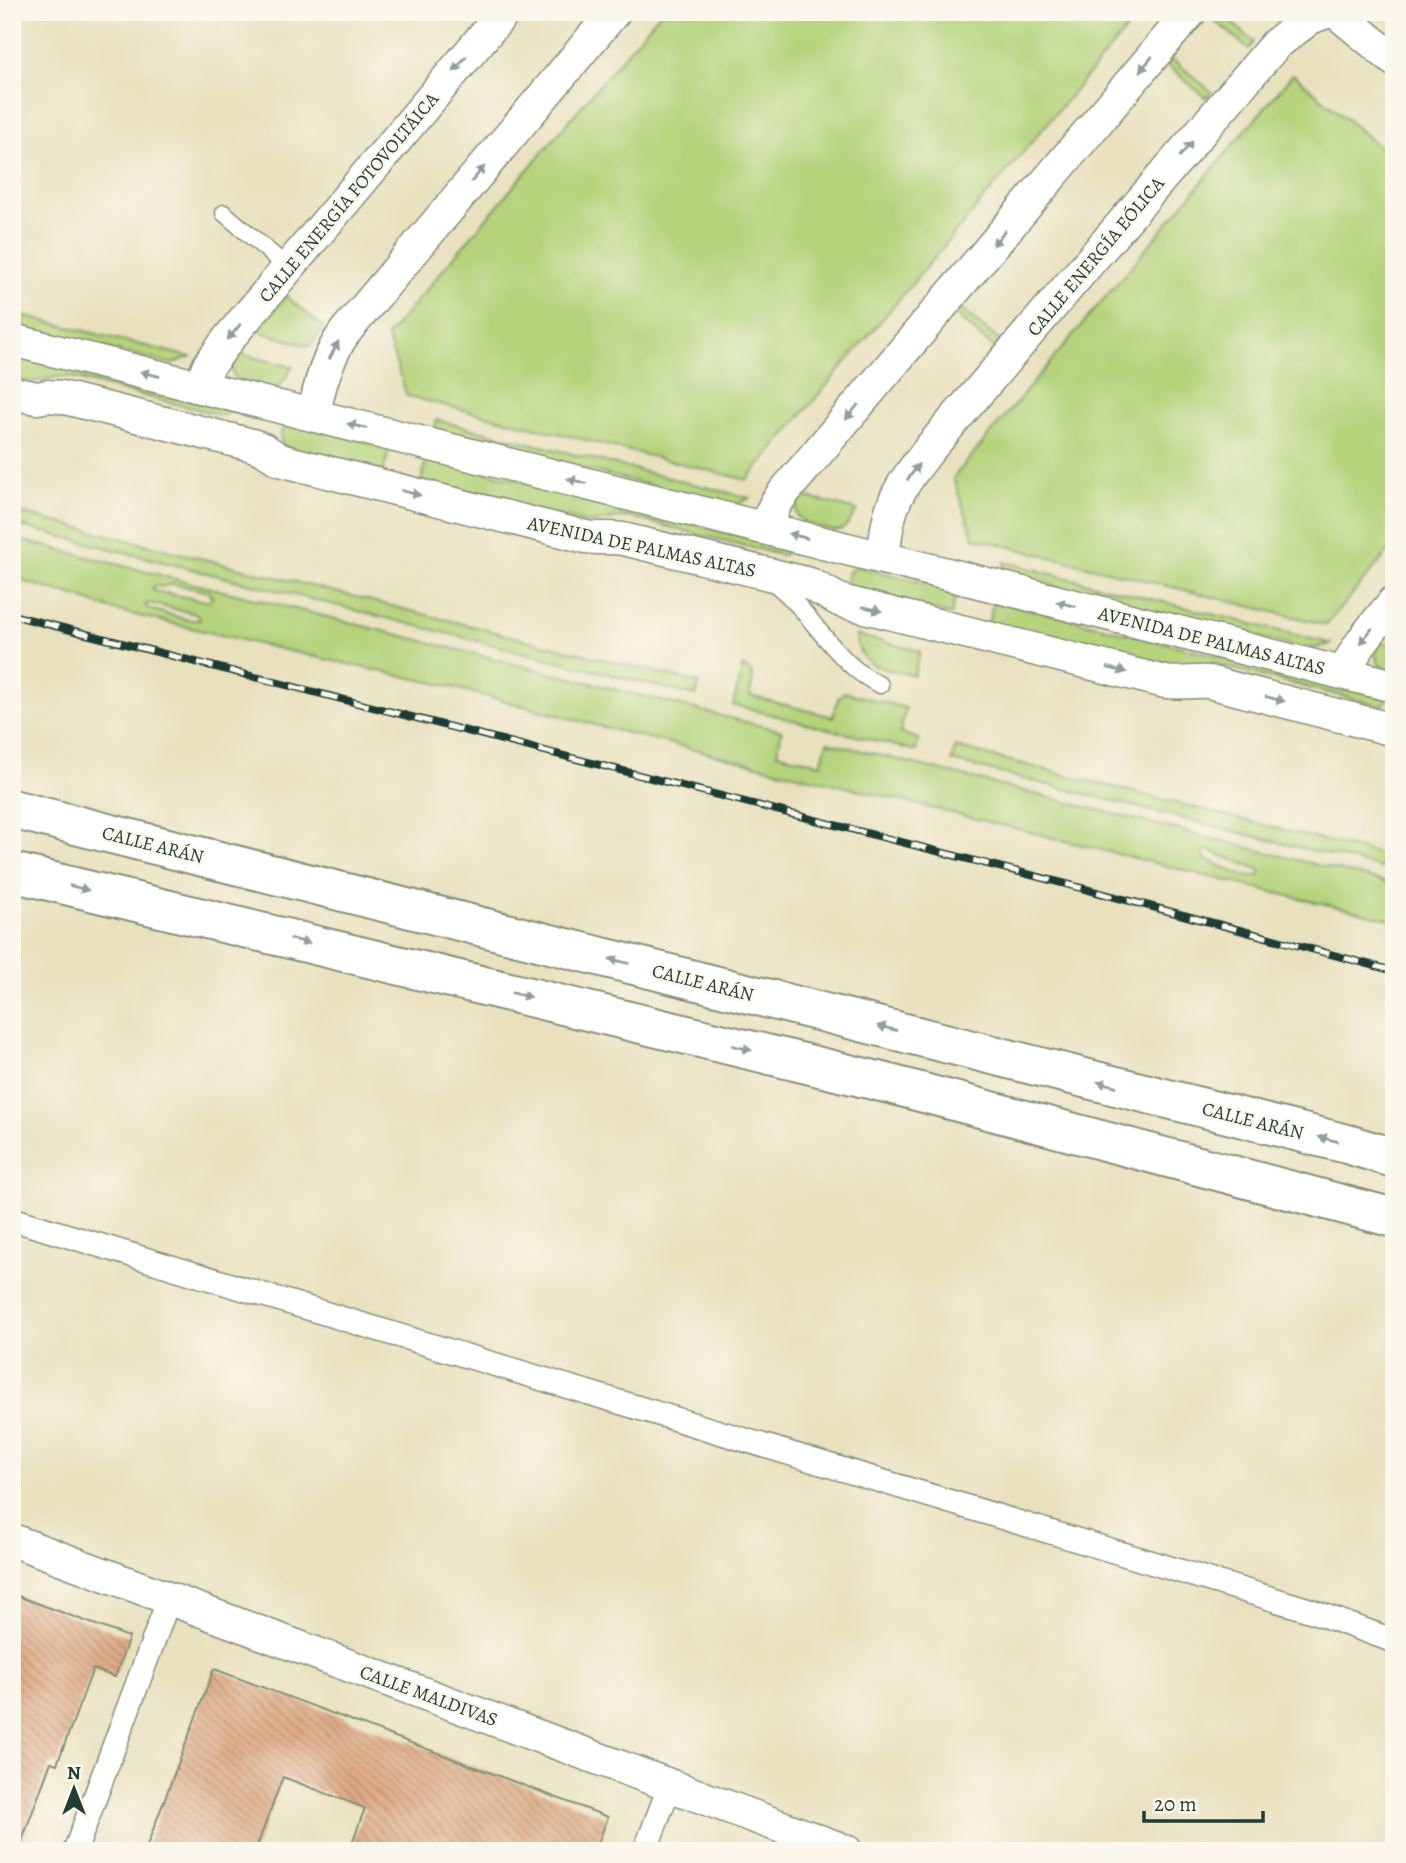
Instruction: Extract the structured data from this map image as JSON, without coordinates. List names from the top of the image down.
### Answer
{
  "streets": {
    "street": [
      "CALLE ENERGÍA FOTOVOLTÁICA",
      "CALLE ENERGÍA EÓLICA",
      "AVENIDA DE PALMAS ALTAS",
      "CALLE ARÁN",
      "CALLE MALDIVAS"
    ]
  },
  "crossings": [
    ["CALLE ENERGÍA FOTOVOLTÁICA", "AVENIDA DE PALMAS ALTAS"],
    ["CALLE ENERGÍA EÓLICA", "AVENIDA DE PALMAS ALTAS"]
  ],
  "scale_bar": "20 m",
  "north": "top"
}
